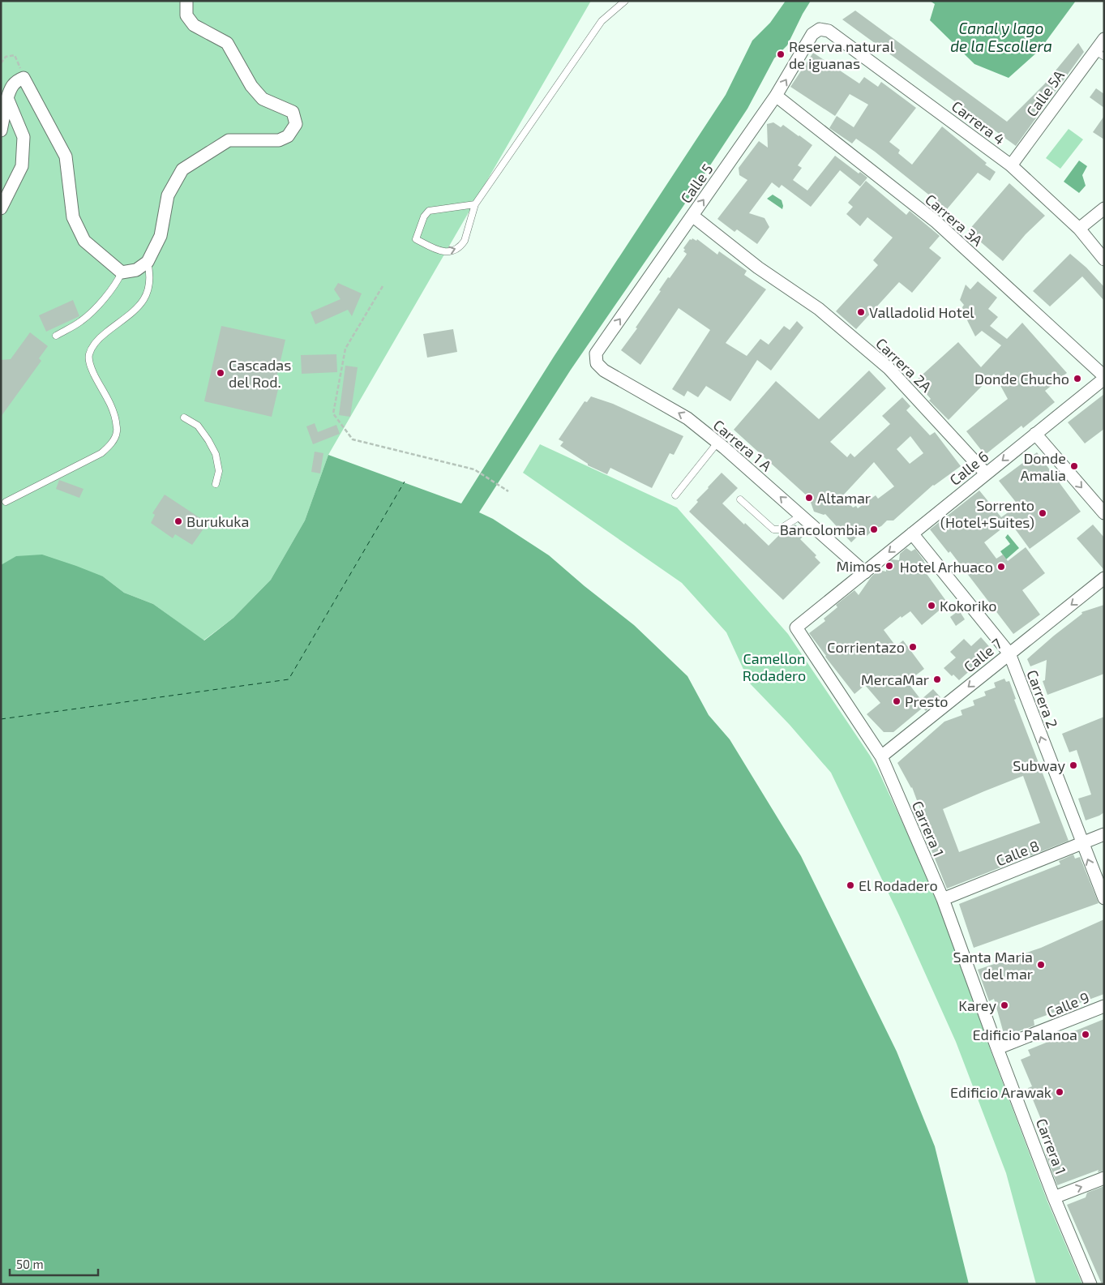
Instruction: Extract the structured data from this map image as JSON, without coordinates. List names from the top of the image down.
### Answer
{
  "streets": {
    "street": [
      "Calle 5A",
      "Carrera 4",
      "Calle 5",
      "Carrera 3A",
      "Carrera 2A",
      "Carrera 1 A",
      "Calle 6",
      "Calle 7",
      "Carrera 2",
      "Carrera 1",
      "Calle 8",
      "Calle 9"
    ]
  },
  "crossings": [
    ["Calle 5A", "Carrera 4"],
    ["Carrera 4", "Calle 5"],
    ["Calle 5", "Carrera 3A"],
    ["Calle 5", "Carrera 2A"],
    ["Calle 5", "Carrera 1 A"],
    ["Carrera 3A", "Calle 6"],
    ["Carrera 2A", "Calle 6"],
    ["Carrera 1 A", "Calle 6"],
    ["Calle 6", "Carrera 2"],
    ["Calle 6", "Carrera 1"],
    ["Calle 7", "Carrera 2"],
    ["Calle 7", "Carrera 1"],
    ["Carrera 2", "Calle 8"],
    ["Carrera 1", "Calle 8"],
    ["Carrera 1", "Calle 9"]
  ],
  "one_way": [
    "Calle 5",
    "Carrera 1 A",
    "Calle 7",
    "Carrera 2"
  ],
  "water": ["Canal y lago de la Escollera"],
  "parks": ["Camellon Rodadero"],
  "places": [
    "Reserva natural de iguanas",
    "Valladolid Hotel",
    "Cascadas del Rod.",
    "Donde Chucho",
    "Donde Amalia",
    "Altamar",
    "Sorrento (Hotel+Suites)",
    "Burukuka",
    "Bancolombia",
    "Mimos",
    "Hotel Arhuaco",
    "Kokoriko",
    "Corrientazo",
    "MercaMar",
    "Presto",
    "Subway",
    "El Rodadero",
    "Santa Maria del mar",
    "Karey",
    "Edificio Palanoa",
    "Edificio Arawak"
  ],
  "scale_bar": "50 m"
}
